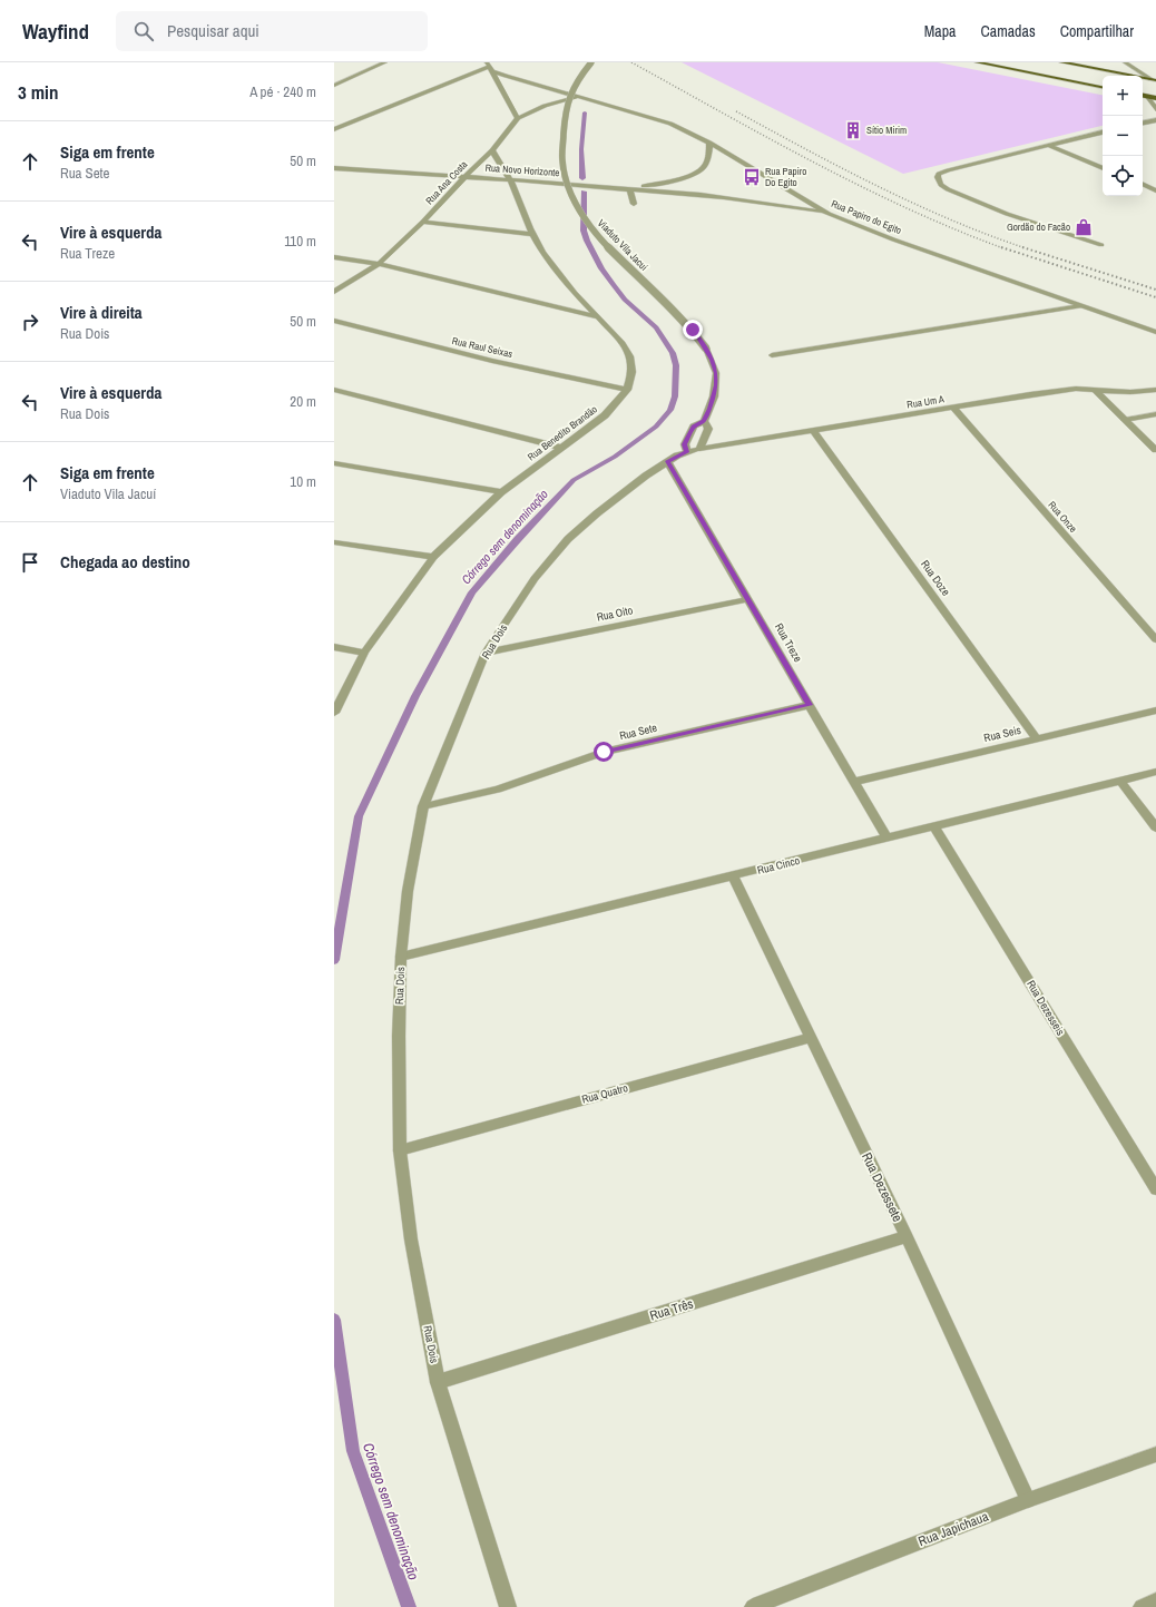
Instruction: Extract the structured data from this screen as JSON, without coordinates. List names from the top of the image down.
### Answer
{
  "streets": {
    "street": [
      "Rua Novo Horizonte",
      "Rua Ana Costa",
      "Rua Papiro do Egito",
      "Viaduto Vila Jacuí",
      "Rua Raul Seixas",
      "Rua Um A",
      "Rua Benedito Brandão",
      "Rua Onze",
      "Rua Doze",
      "Rua Oito",
      "Rua Dois",
      "Rua Treze",
      "Rua Sete",
      "Rua Seis",
      "Rua Cinco",
      "Rua Dezesseis",
      "Rua Quatro",
      "Rua Dezessete",
      "Rua Três",
      "Rua Japichaua"
    ]
  },
  "crossings": [
    ["Rua Novo Horizonte", "Rua Ana Costa"],
    ["Rua Novo Horizonte", "Rua Papiro do Egito"],
    ["Rua Novo Horizonte", "Rua Benedito Brandão"],
    ["Rua Ana Costa", "Rua Papiro do Egito"],
    ["Rua Ana Costa", "Rua Benedito Brandão"],
    ["Rua Raul Seixas", "Rua Benedito Brandão"],
    ["Rua Um A", "Rua Onze"],
    ["Rua Um A", "Rua Doze"],
    ["Rua Um A", "Rua Dois"],
    ["Rua Doze", "Rua Seis"],
    ["Rua Oito", "Rua Dois"],
    ["Rua Oito", "Rua Treze"],
    ["Rua Dois", "Rua Treze"],
    ["Rua Dois", "Rua Sete"],
    ["Rua Dois", "Rua Cinco"],
    ["Rua Dois", "Rua Quatro"],
    ["Rua Dois", "Rua Três"],
    ["Rua Treze", "Rua Sete"],
    ["Rua Treze", "Rua Seis"],
    ["Rua Treze", "Rua Cinco"],
    ["Rua Cinco", "Rua Dezesseis"],
    ["Rua Cinco", "Rua Dezessete"],
    ["Rua Quatro", "Rua Dezessete"],
    ["Rua Dezessete", "Rua Três"],
    ["Rua Dezessete", "Rua Japichaua"]
  ],
  "water": ["Córrego sem denominação"],
  "places": {
    "building": ["Sítio Mirim"],
    "bus stop": ["Rua Papiro Do Egito"],
    "shop": ["Gordão do Facão"]
  },
  "page": {
    "header": "Wayfind",
    "search": "Pesquisar aqui",
    "nav": ["Mapa", "Camadas", "Compartilhar"],
    "heading": ["3 min", "A pé · 240 m"],
    "map_buttons": ["+", "−"],
    "list": [
      ["Siga em frente", "Rua Sete", "50 m"],
      ["Vire à esquerda", "Rua Treze", "110 m"],
      ["Vire à direita", "Rua Dois", "50 m"],
      ["Vire à esquerda", "Rua Dois", "20 m"],
      ["Siga em frente", "Viaduto Vila Jacuí", "10 m"],
      "Chegada ao destino"
    ]
  }
}
